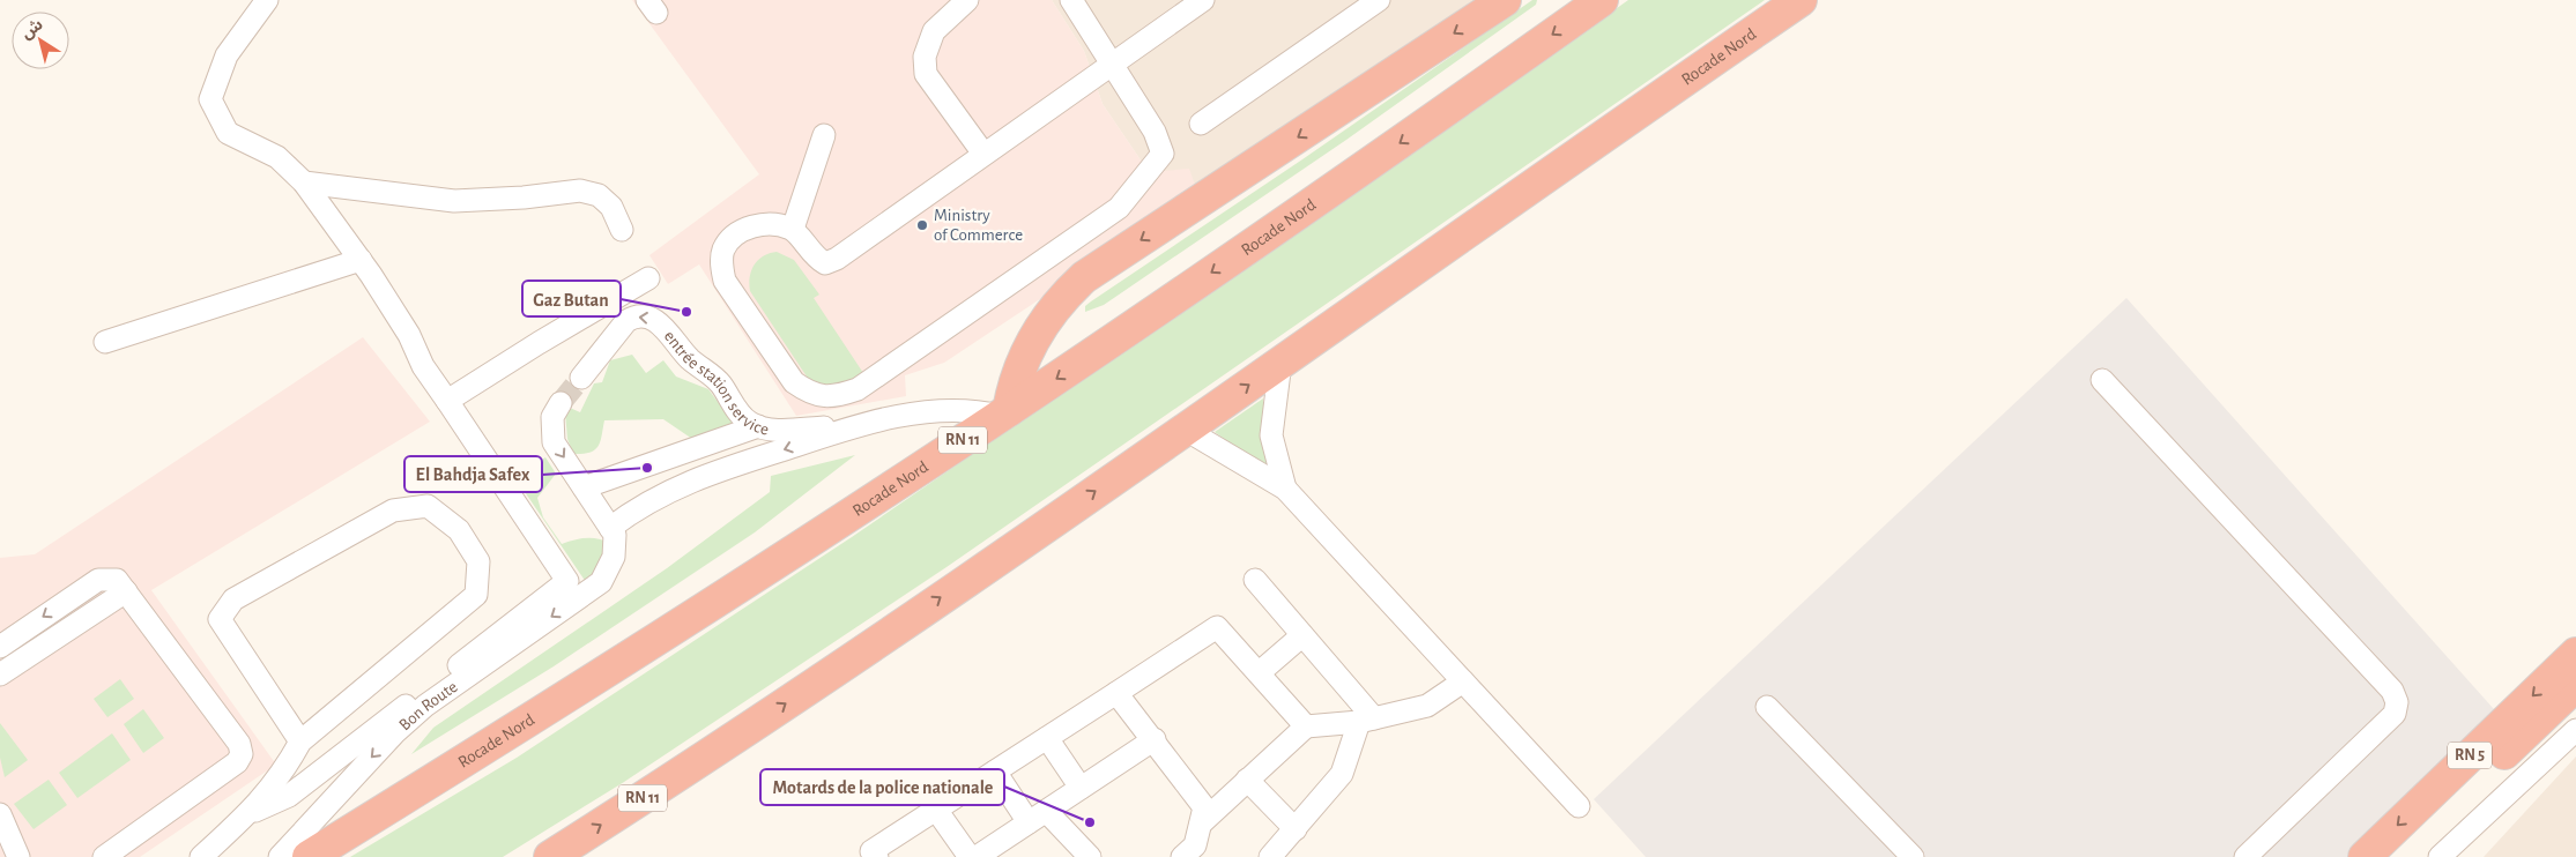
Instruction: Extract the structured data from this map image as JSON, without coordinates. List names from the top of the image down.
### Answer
{
  "streets": {
    "highway": ["Rocade Nord", "RN 11", "RN 5"],
    "street": ["entrée station service", "Bon Route"]
  },
  "crossings": [
    ["Rocade Nord", "entrée station service"],
    ["entrée station service", "Bon Route"]
  ],
  "one_way": ["Bon Route"],
  "places": [
    "Ministry of Commerce",
    "Gaz Butan",
    "El Bahdja Safex",
    "Motards de la police nationale"
  ],
  "north": "top left"
}
